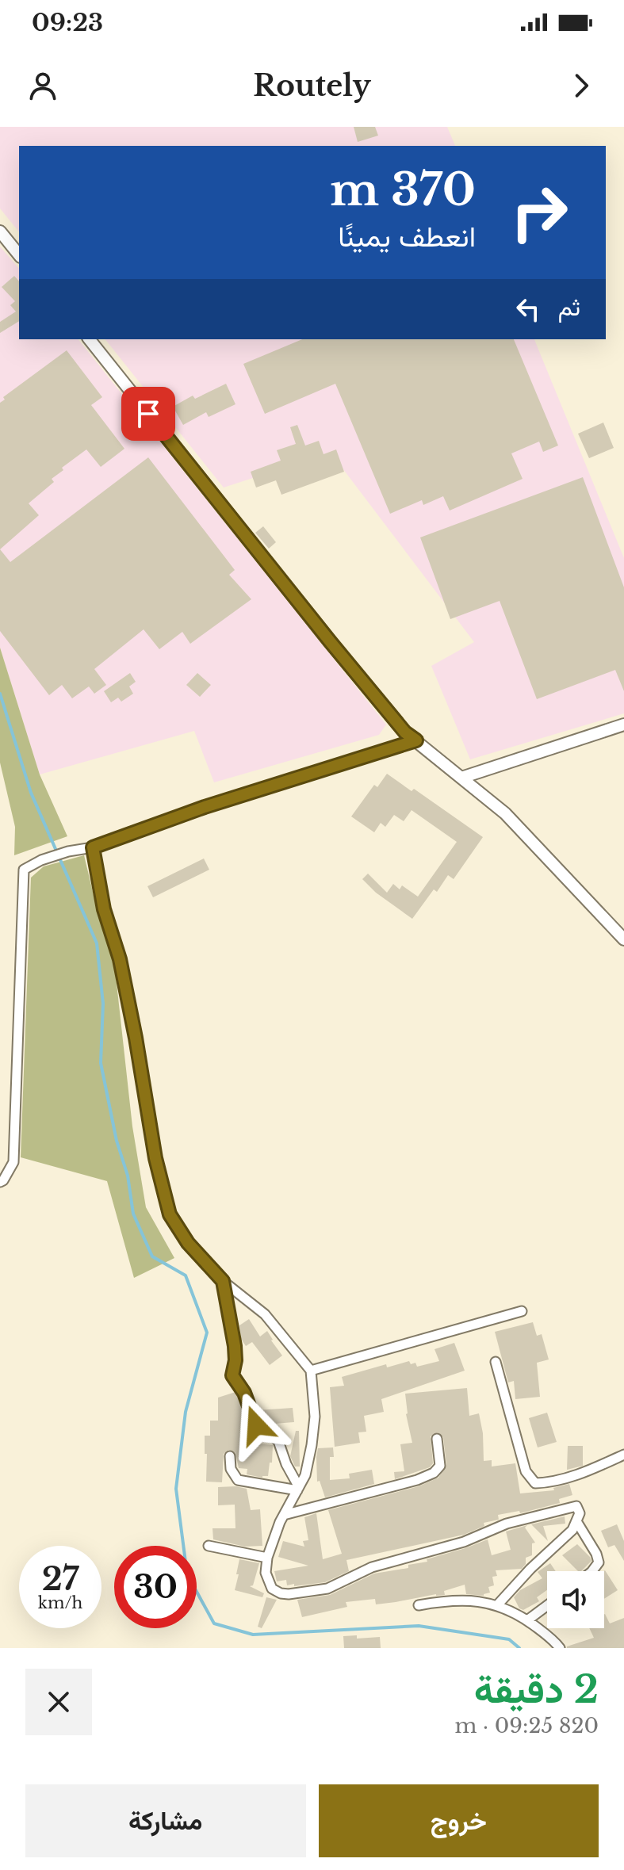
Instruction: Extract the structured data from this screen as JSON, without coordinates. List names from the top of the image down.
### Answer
{
  "page": {
    "status": "09:23",
    "header": "Routely",
    "turn": ["370 m", "انعطف يمينًا"],
    "then": "ثم",
    "speed": "27 km/h",
    "limit": "30",
    "heading": ["2 دقيقة", "820 m · 09:25"],
    "buttons": ["خروج", "مشاركة"]
  }
}
